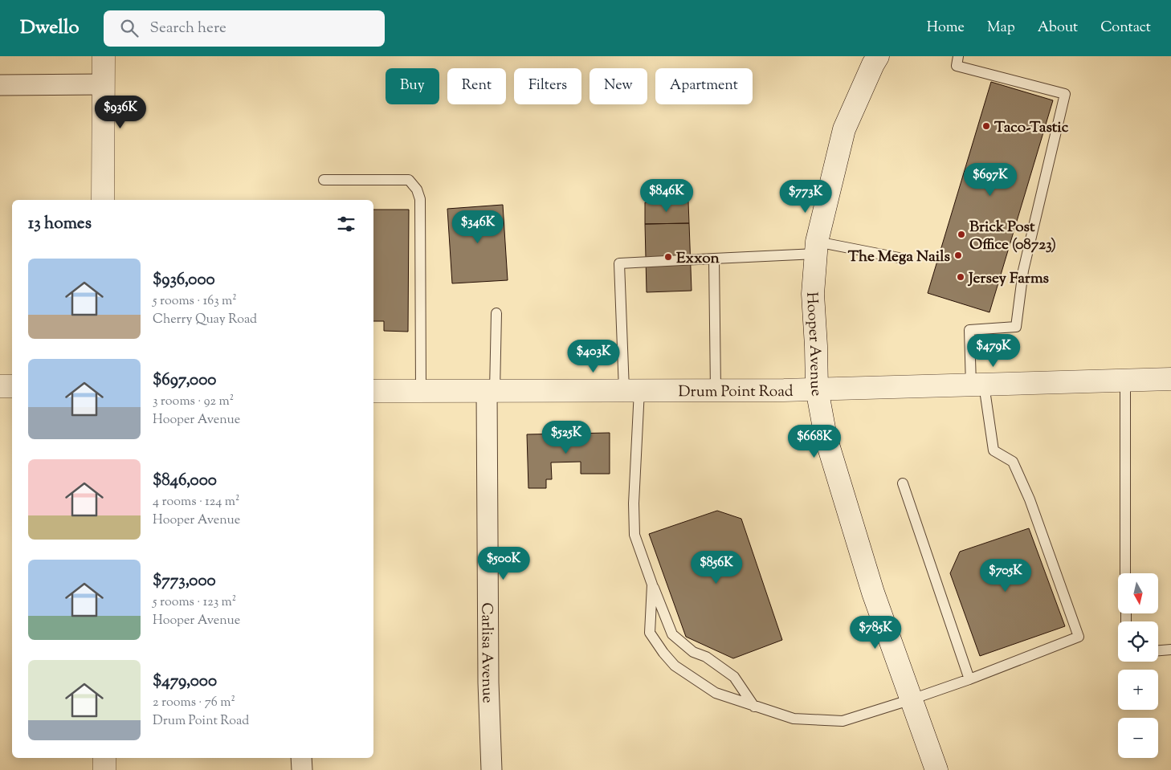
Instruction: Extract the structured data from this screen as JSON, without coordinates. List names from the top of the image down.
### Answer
{
  "streets": {
    "street": ["Hooper Avenue", "Drum Point Road", "Carlisa Avenue"]
  },
  "crossings": [
    ["Hooper Avenue", "Drum Point Road"],
    ["Drum Point Road", "Carlisa Avenue"]
  ],
  "places": [
    "Taco-Tastic",
    "Brick Post Office (08723)",
    "The Mega Nails",
    "Exxon",
    "Jersey Farms"
  ],
  "north": "bottom",
  "page": {
    "header": "Dwello",
    "search": "Search here",
    "nav": [
      "Home",
      "Map",
      "About",
      "Contact"
    ],
    "chip": [
      "Buy",
      "Rent",
      "Filters",
      "New",
      "Apartment"
    ],
    "price": [
      "$936K",
      "$697K",
      "$846K",
      "$773K",
      "$346K",
      "$479K",
      "$403K",
      "$525K",
      "$668K",
      "$500K",
      "$856K",
      "$705K",
      "$785K"
    ],
    "heading": "13 homes",
    "list": [
      {
        "name": "$936,000",
        "note": "5 rooms · 163 m² · Cherry Quay Road"
      },
      {
        "name": "$697,000",
        "note": "3 rooms · 92 m² · Hooper Avenue"
      },
      {
        "name": "$846,000",
        "note": "4 rooms · 124 m² · Hooper Avenue"
      },
      {
        "name": "$773,000",
        "note": "5 rooms · 123 m² · Hooper Avenue"
      },
      {
        "name": "$479,000",
        "note": "2 rooms · 76 m² · Drum Point Road"
      }
    ],
    "map_buttons": ["+", "−"]
  }
}
